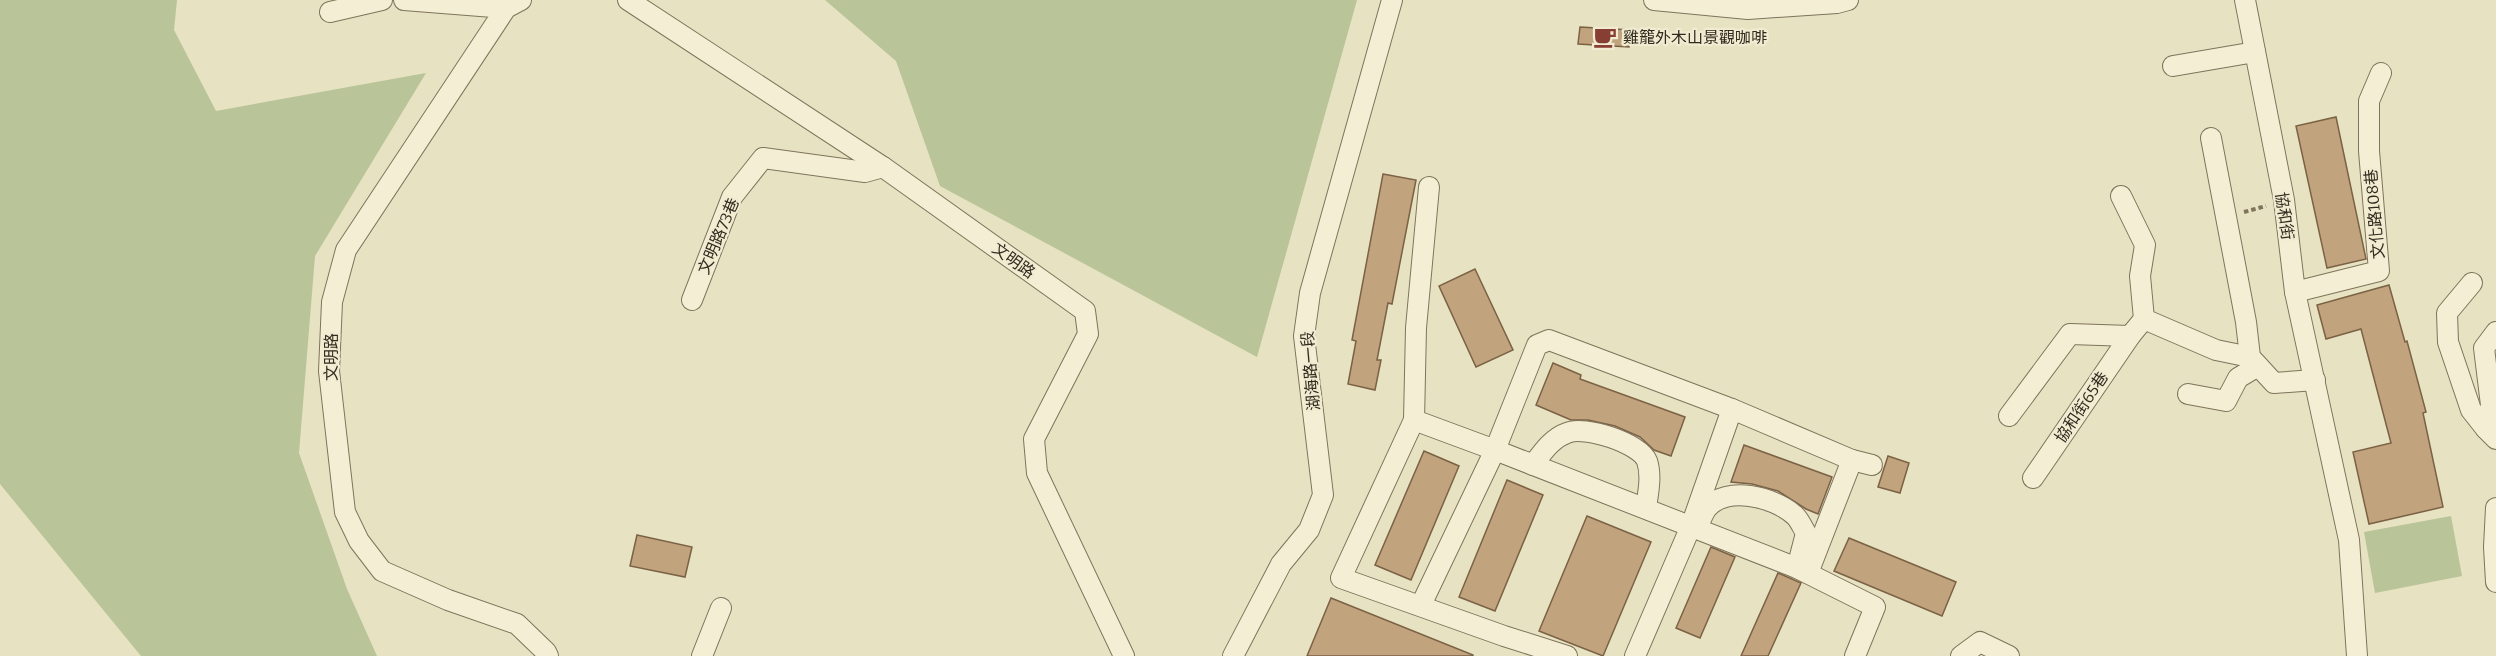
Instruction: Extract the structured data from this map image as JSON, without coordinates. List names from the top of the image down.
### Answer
{
  "streets": {
    "street": [
      "文化路108巷",
      "協和街",
      "文明路73巷",
      "文明路",
      "湖海路一段",
      "協和街65巷"
    ]
  },
  "crossings": [
    ["文化路108巷", "協和街"],
    ["文明路73巷", "文明路"]
  ],
  "places": {
    "cafe": ["雞籠外木山景觀咖啡"]
  }
}
